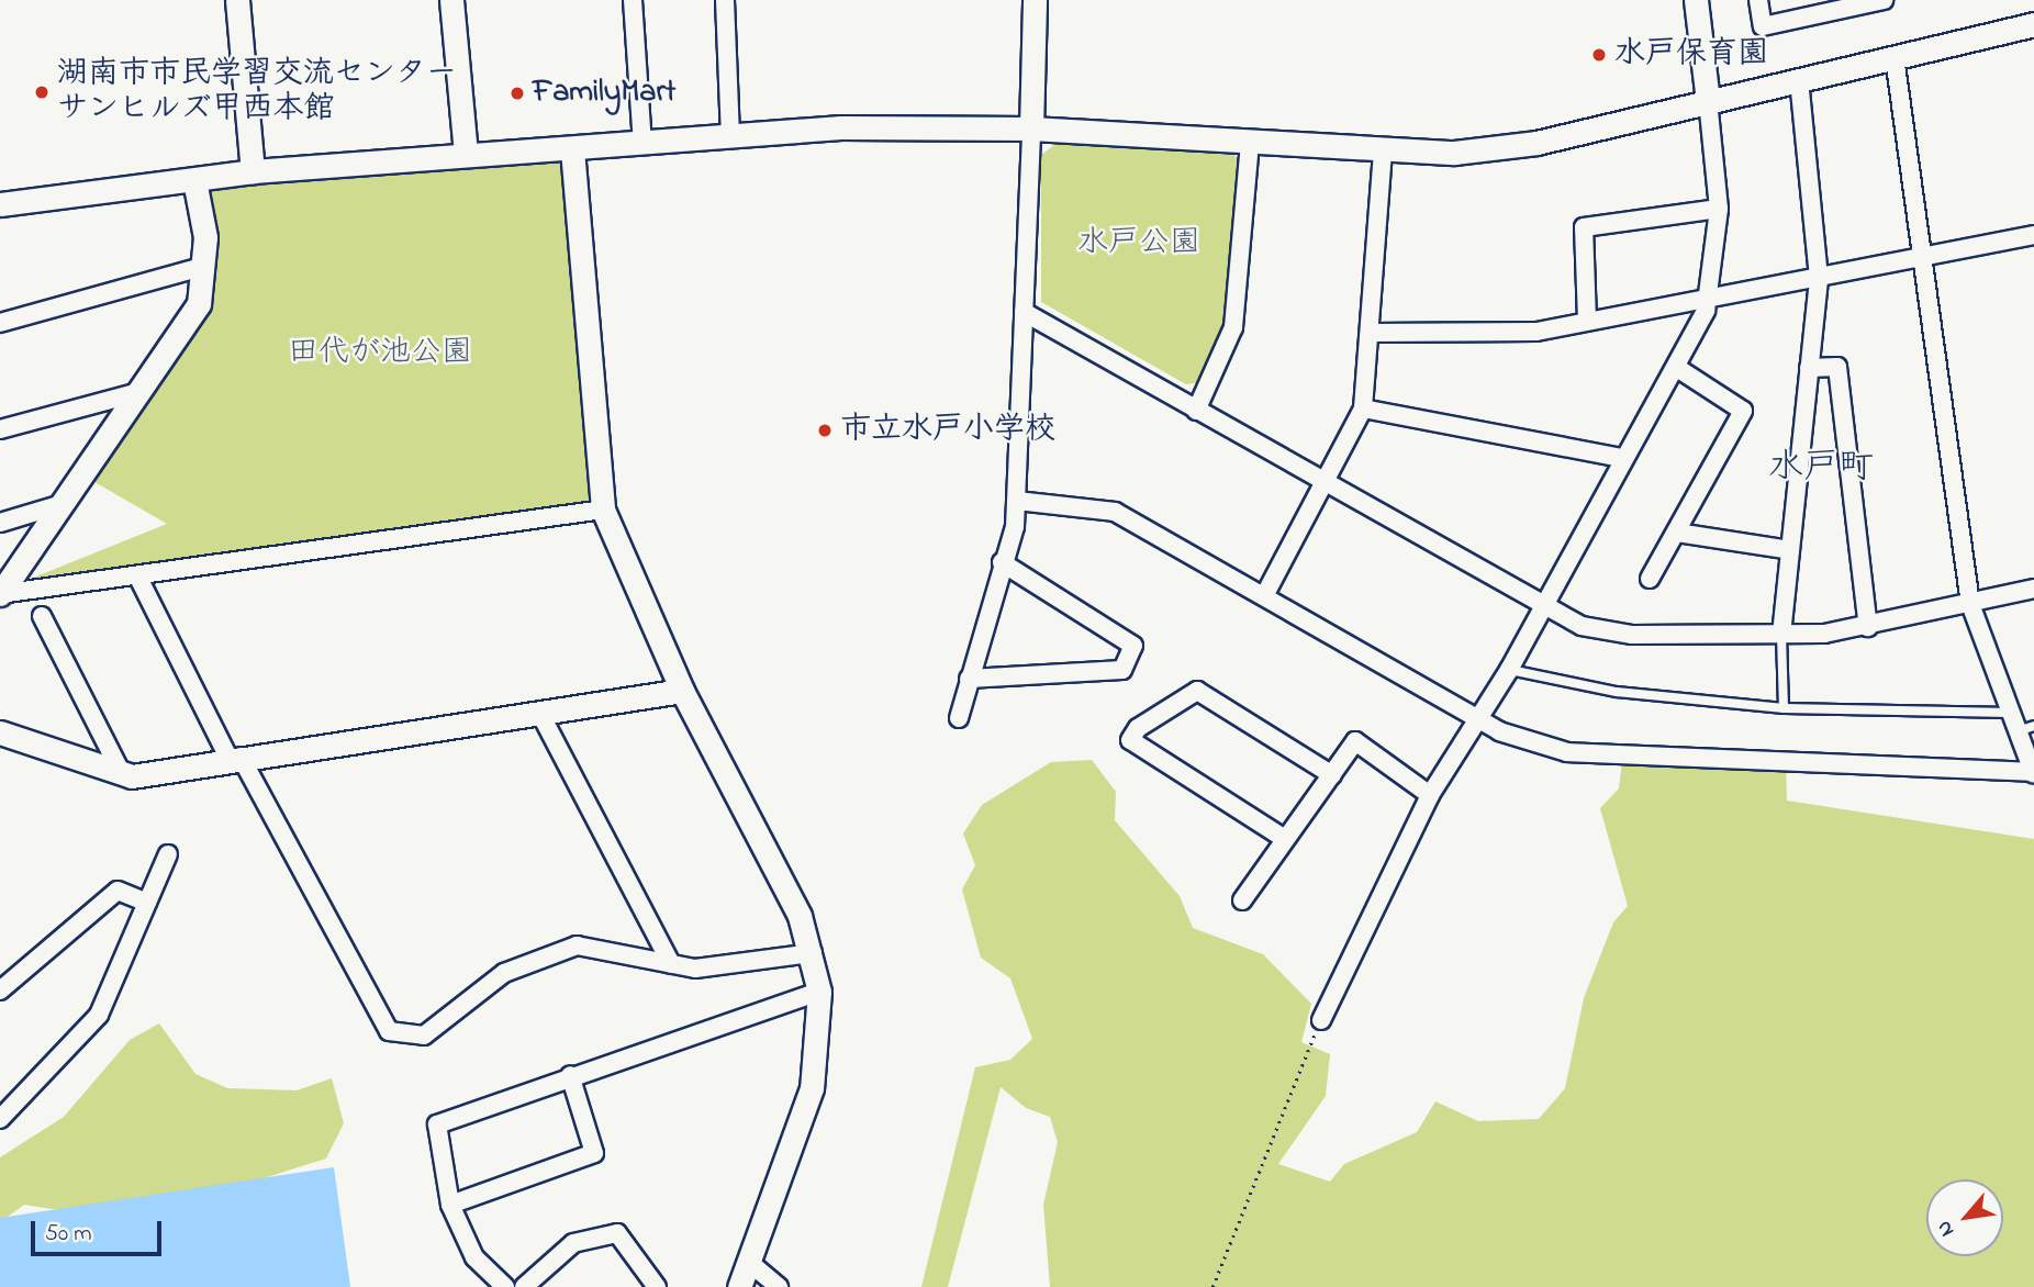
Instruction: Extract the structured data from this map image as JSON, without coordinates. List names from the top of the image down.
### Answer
{
  "districts": ["水戸町"],
  "parks": ["水戸公園", "田代が池公園"],
  "places": [
    "水戸保育園",
    "湖南市市民学習交流センター サンヒルズ甲西本館",
    "FamilyMart",
    "市立水戸小学校"
  ],
  "scale_bar": "50 m",
  "north": "bottom left"
}
